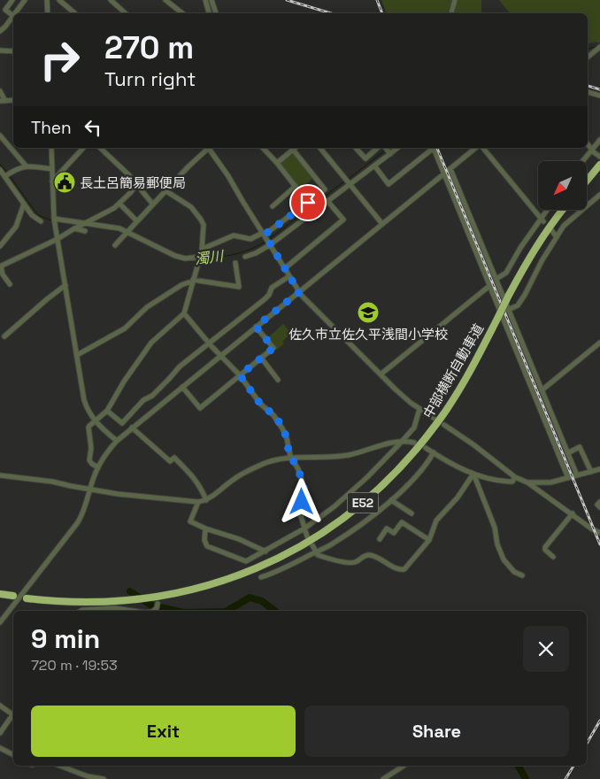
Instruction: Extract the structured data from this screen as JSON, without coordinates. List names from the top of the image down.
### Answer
{
  "streets": {
    "highway": ["中部横断自動車道", "E52"]
  },
  "water": ["濁川"],
  "places": {
    "public building": ["長土呂簡易郵便局"],
    "school or university": ["佐久市立佐久平浅間小学校"]
  },
  "north": "bottom left",
  "page": {
    "turn": ["270 m", "Turn right"],
    "then": "Then",
    "heading": ["9 min", "720 m · 19:53"],
    "buttons": ["Exit", "Share"]
  }
}
